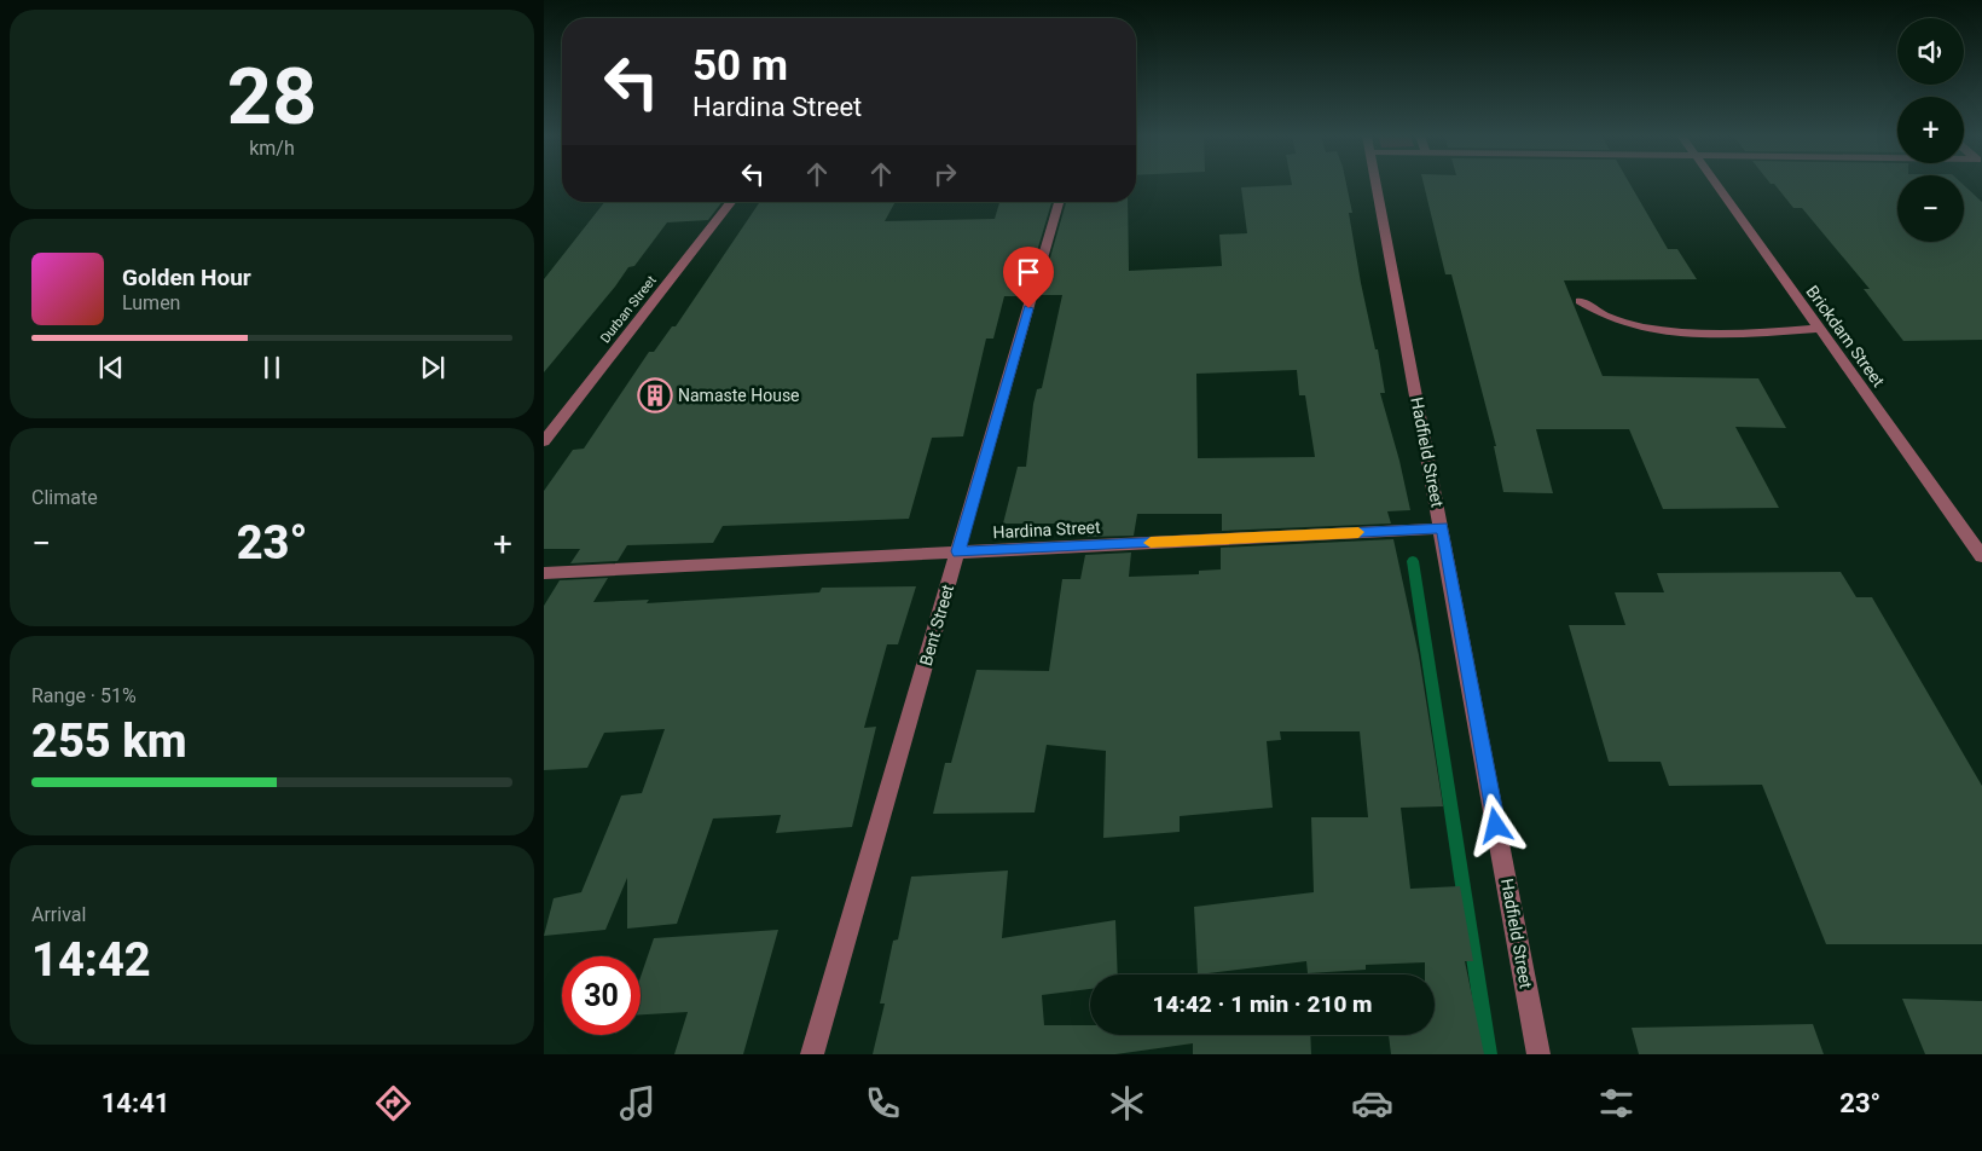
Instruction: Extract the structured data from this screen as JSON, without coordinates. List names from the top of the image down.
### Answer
{
  "streets": {
    "street": [
      "Durban Street",
      "Brickdam Street",
      "Hadfield Street",
      "Hardina Street",
      "Bent Street"
    ]
  },
  "crossings": [
    ["Hadfield Street", "Hardina Street"],
    ["Hardina Street", "Bent Street"]
  ],
  "places": {
    "building": ["Namaste House"]
  },
  "page": {
    "tile": [
      ["28", "km/h"],
      "Climate",
      ["Range · 51%", "255 km"],
      ["Arrival", "14:42"]
    ],
    "map_buttons": ["+", "−"],
    "turn": ["50 m", "Hardina Street"],
    "song": ["Golden Hour", "Lumen"],
    "heat": ["−", "23°", "+"],
    "limit": "30",
    "trip": "14:42 · 1 min · 210 m",
    "tabs": ["14:41", "23°"]
  }
}
